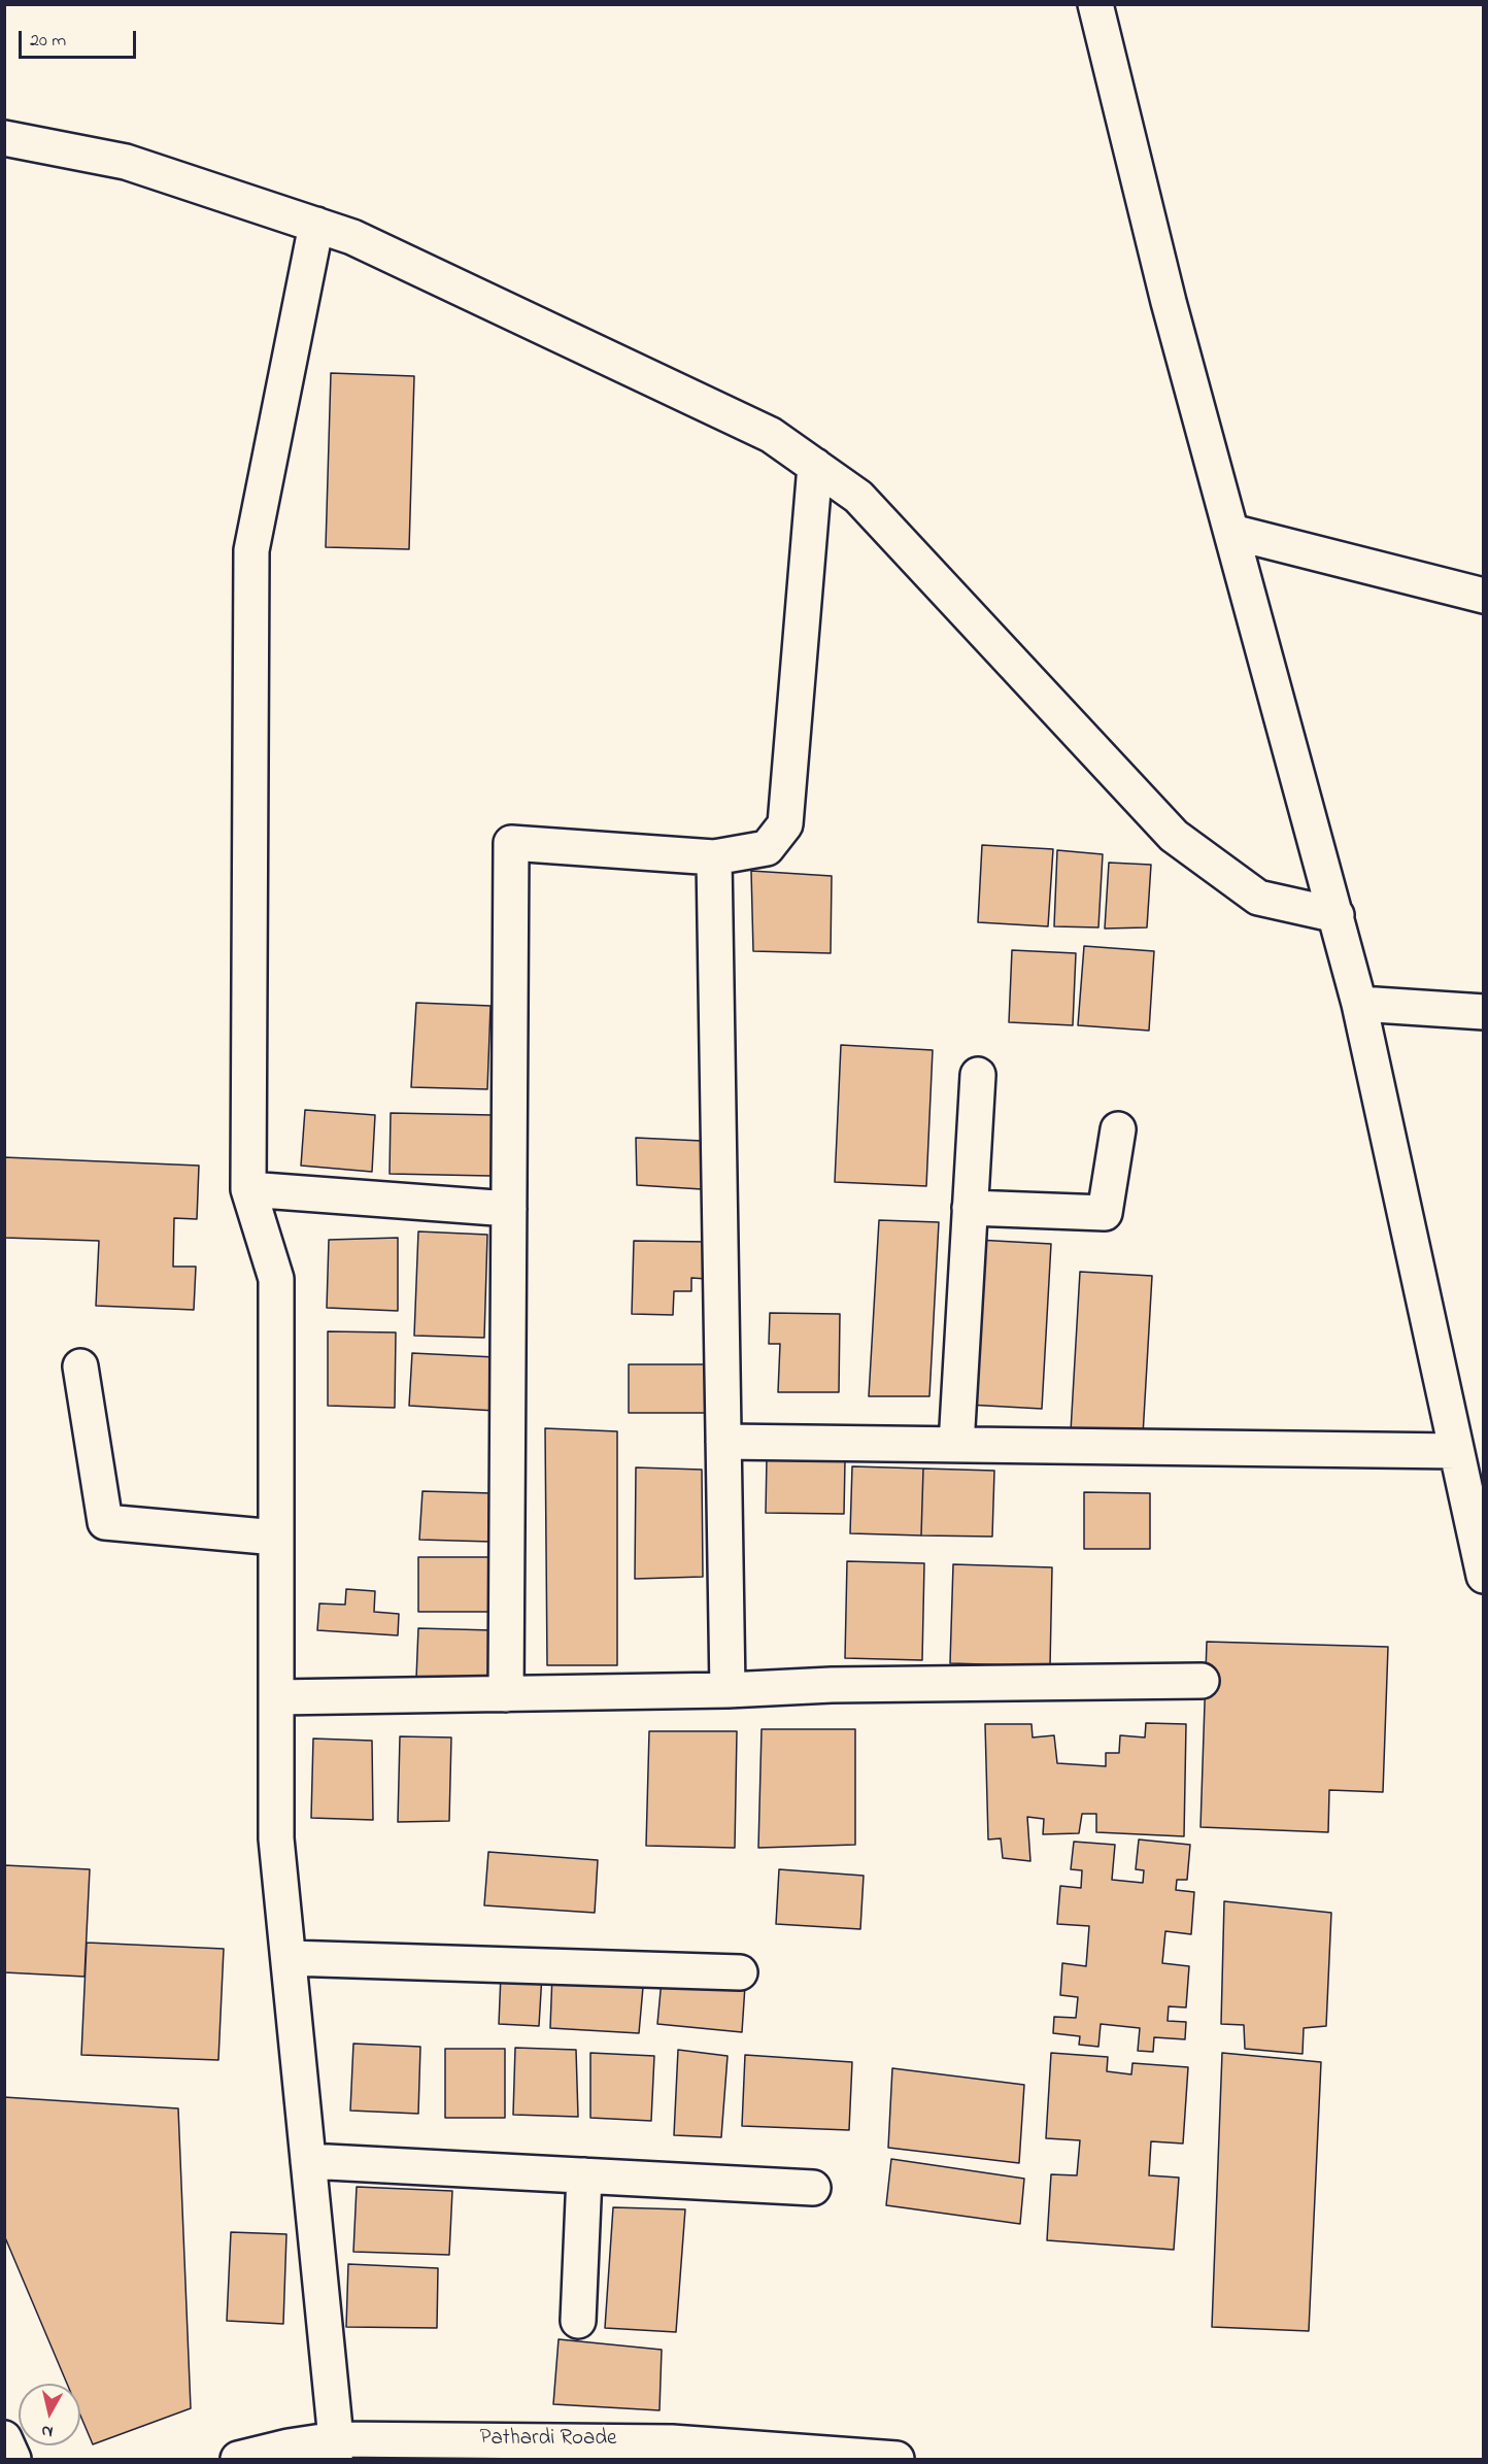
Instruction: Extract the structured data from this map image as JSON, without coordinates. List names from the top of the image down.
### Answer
{
  "streets": {
    "street": ["Pathardi Roade"]
  },
  "scale_bar": "20 m",
  "north": "bottom"
}
